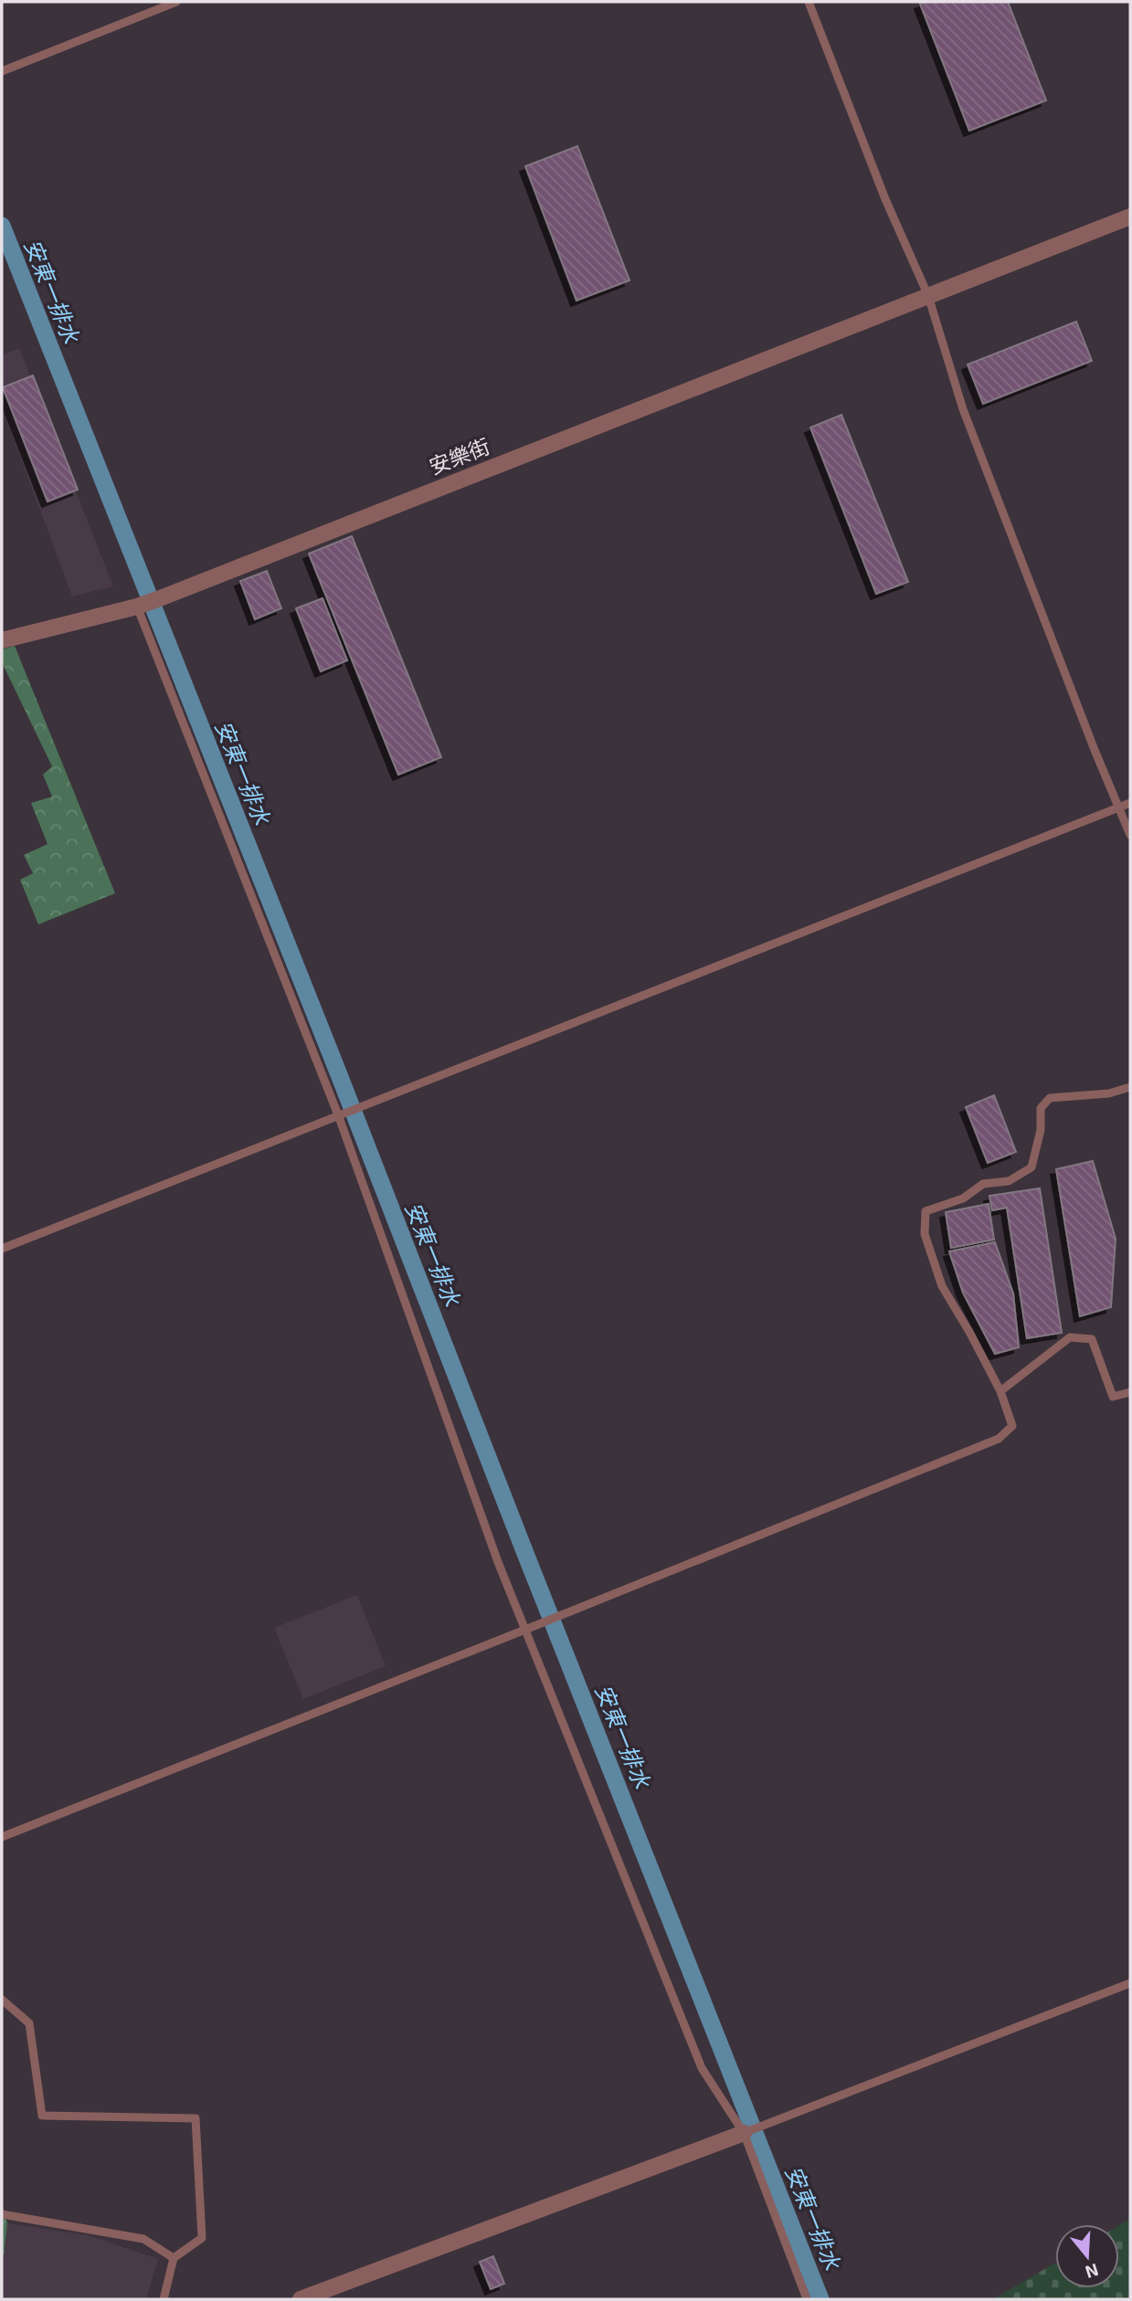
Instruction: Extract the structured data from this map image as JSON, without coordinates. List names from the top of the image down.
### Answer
{
  "streets": {
    "street": ["安樂街"]
  },
  "water": ["安東一排水"],
  "north": "bottom"
}
